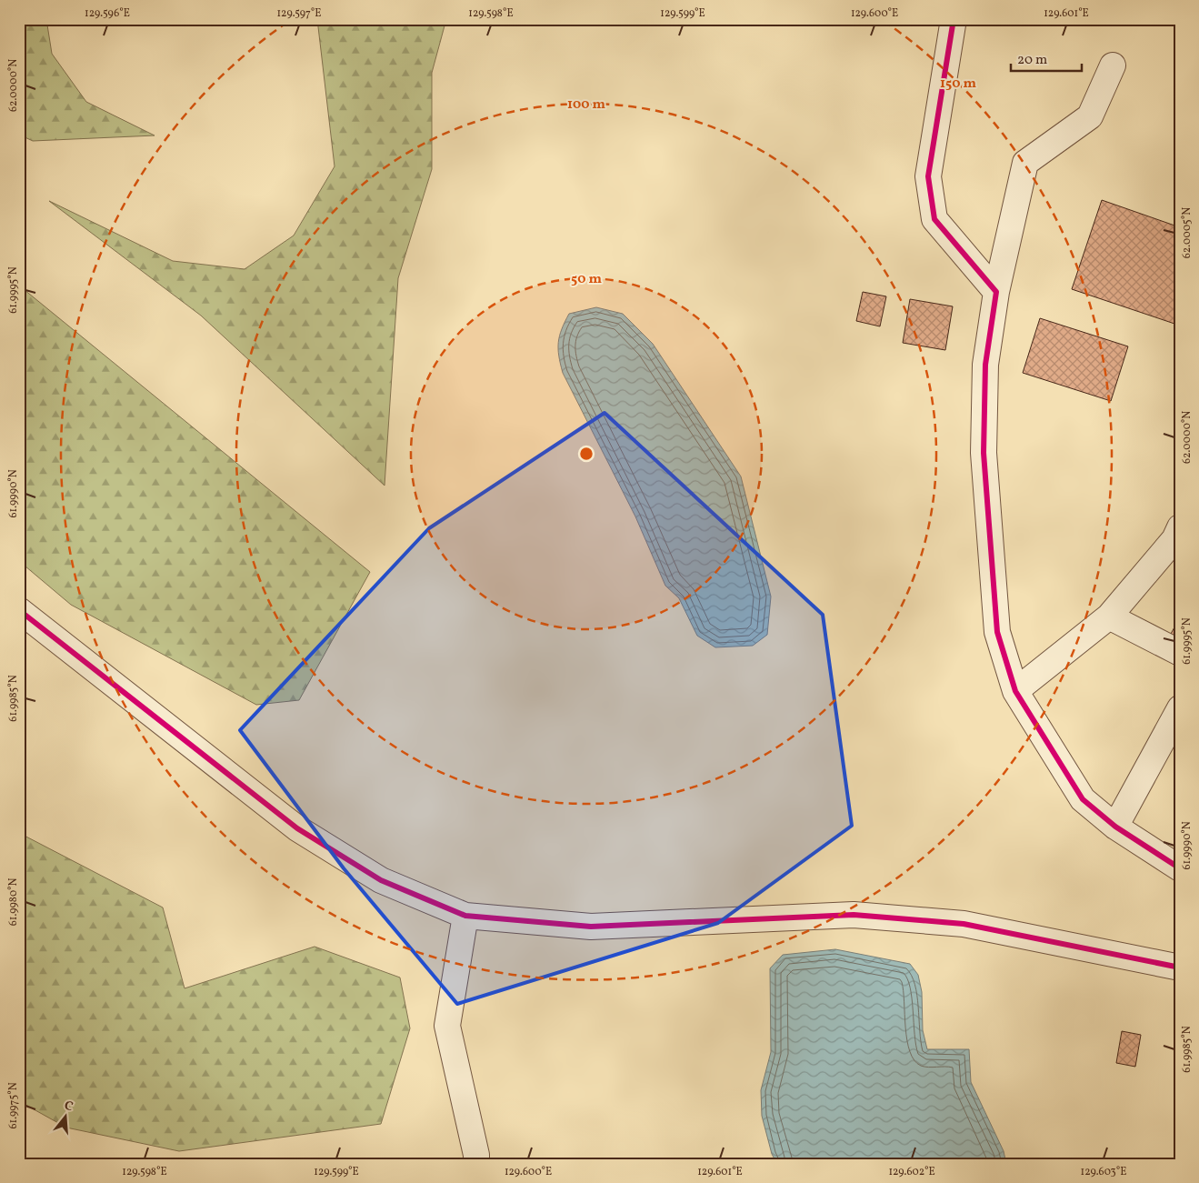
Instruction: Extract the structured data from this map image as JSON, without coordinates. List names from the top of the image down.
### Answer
{
  "scale_bar": "20 m",
  "north": "top",
  "coordinates": [
    "129.596°E",
    "129.597°E",
    "129.598°E",
    "129.599°E",
    "129.600°E",
    "129.601°E",
    "62.0000°N",
    "62.0005°N",
    "61.9995°N",
    "61.9990°N",
    "61.9985°N",
    "61.9980°N",
    "61.9975°N",
    "129.602°E",
    "129.603°E"
  ],
  "rings": ["150 m", "100 m", "50 m"]
}
